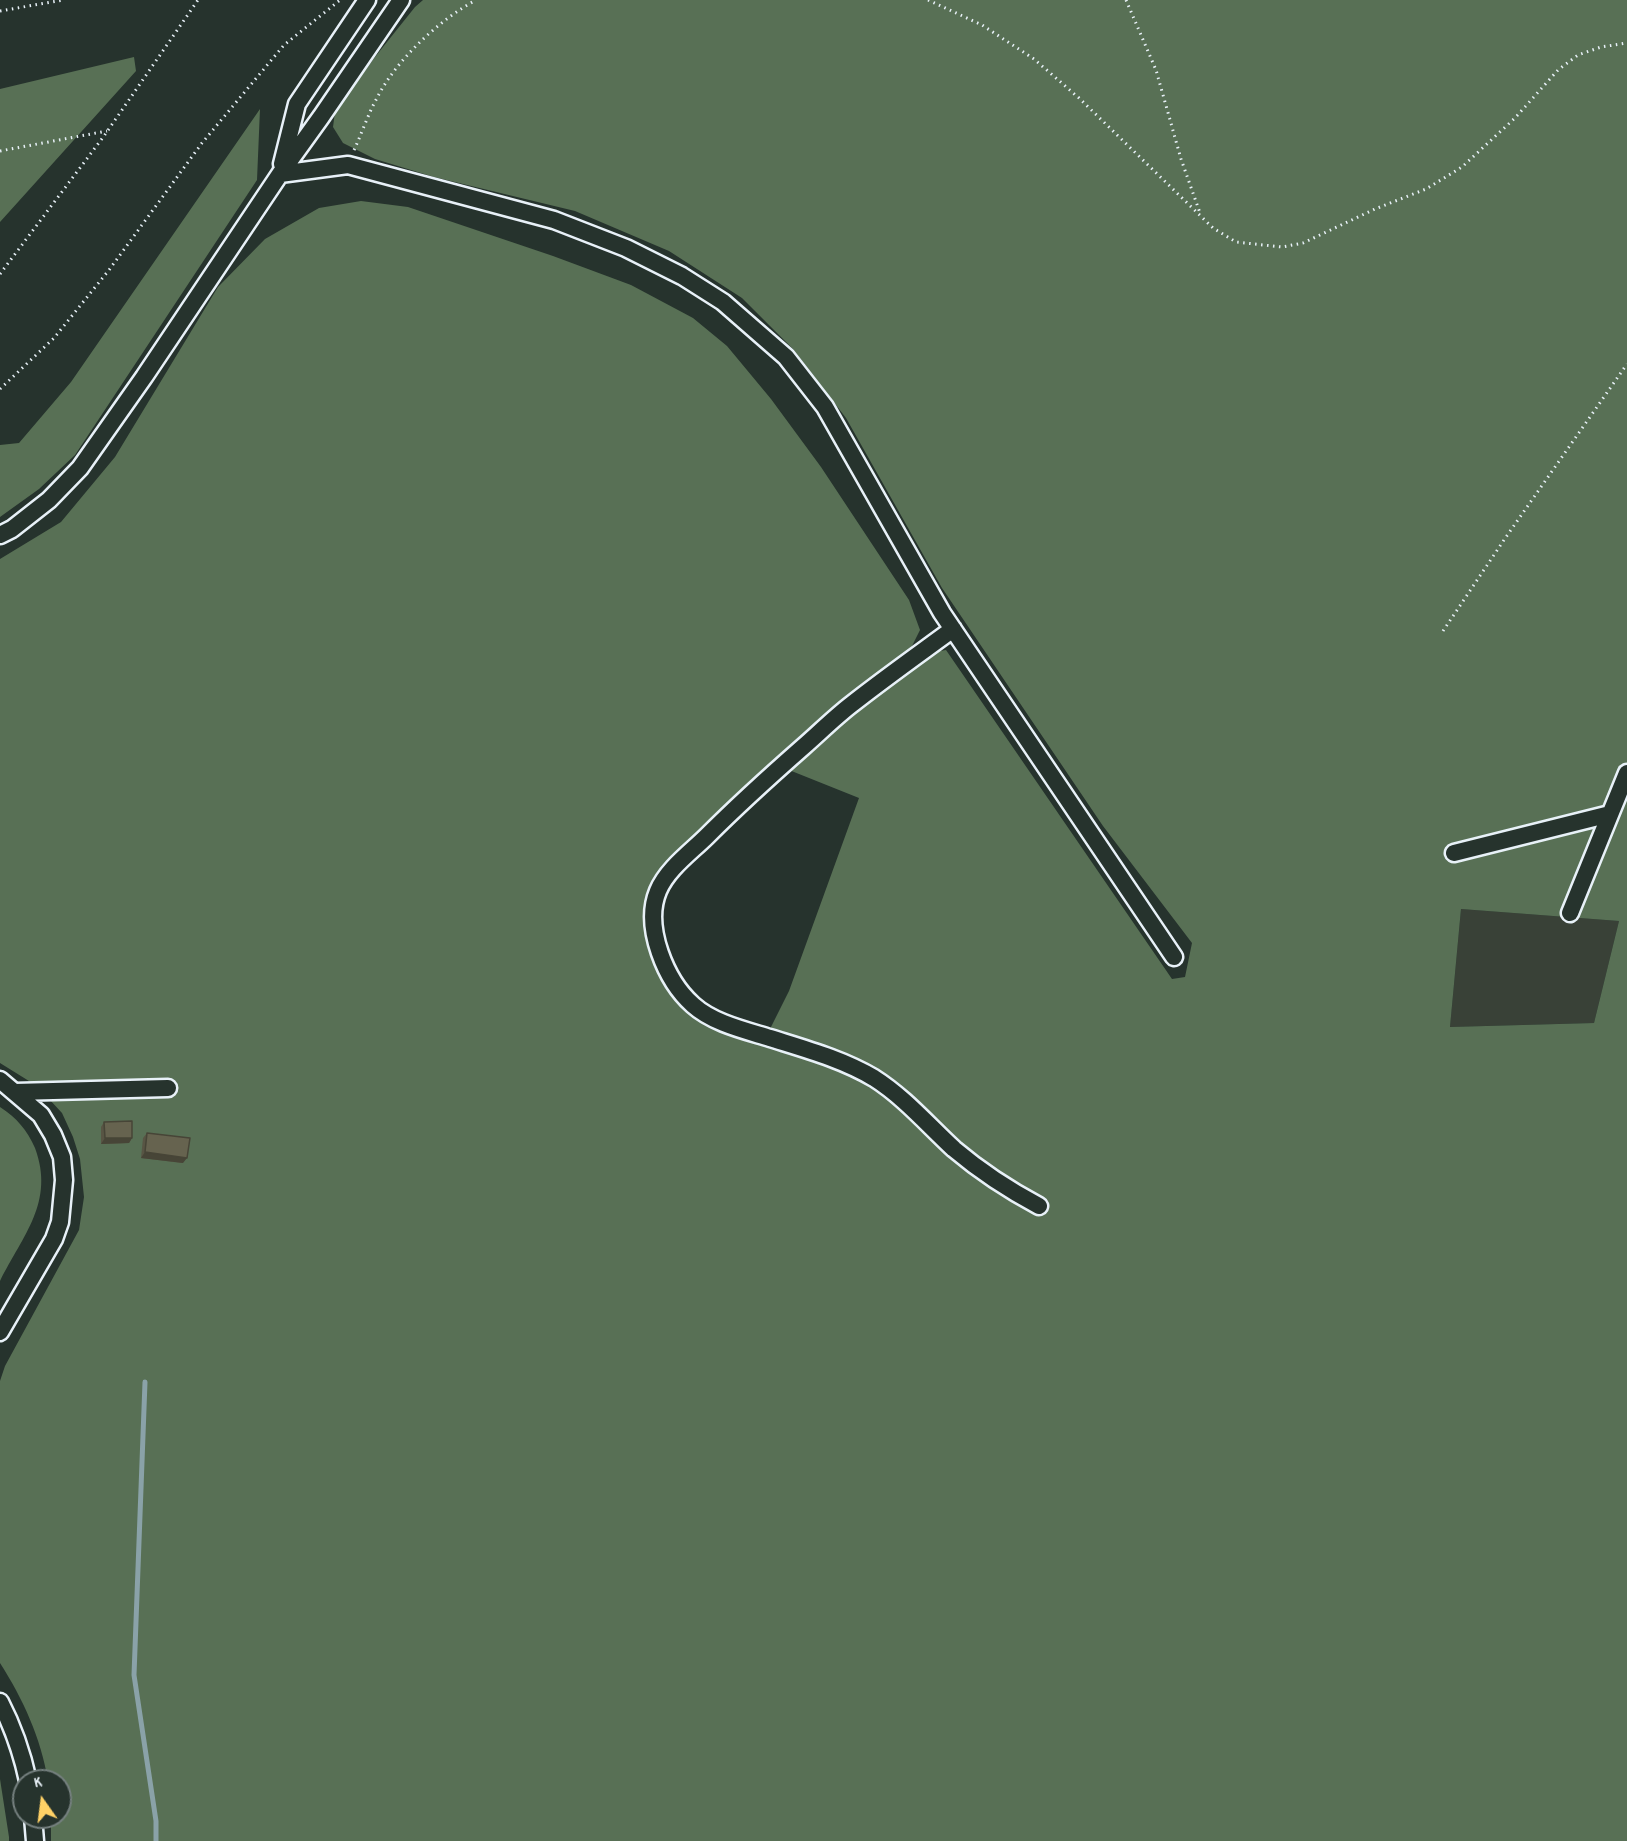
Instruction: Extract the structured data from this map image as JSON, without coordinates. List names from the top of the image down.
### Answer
{
  "north": "top"
}
